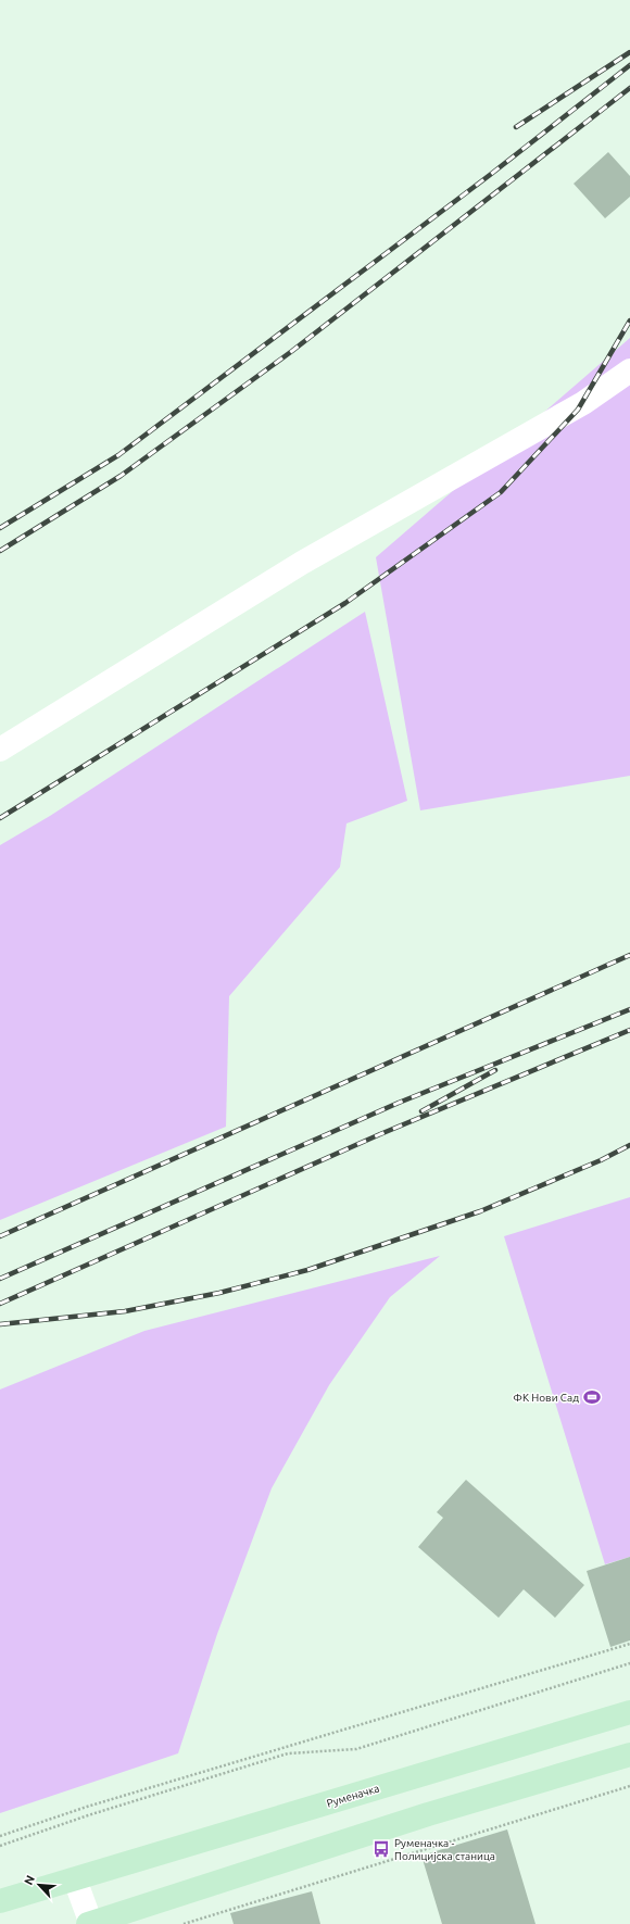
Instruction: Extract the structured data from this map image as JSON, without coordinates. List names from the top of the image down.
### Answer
{
  "streets": {
    "main road": ["Руменачка"]
  },
  "places": {
    "sports": ["ФК Нови Сад"],
    "bus stop": ["Руменачка - Полицијска станица"]
  },
  "north": "top left"
}
